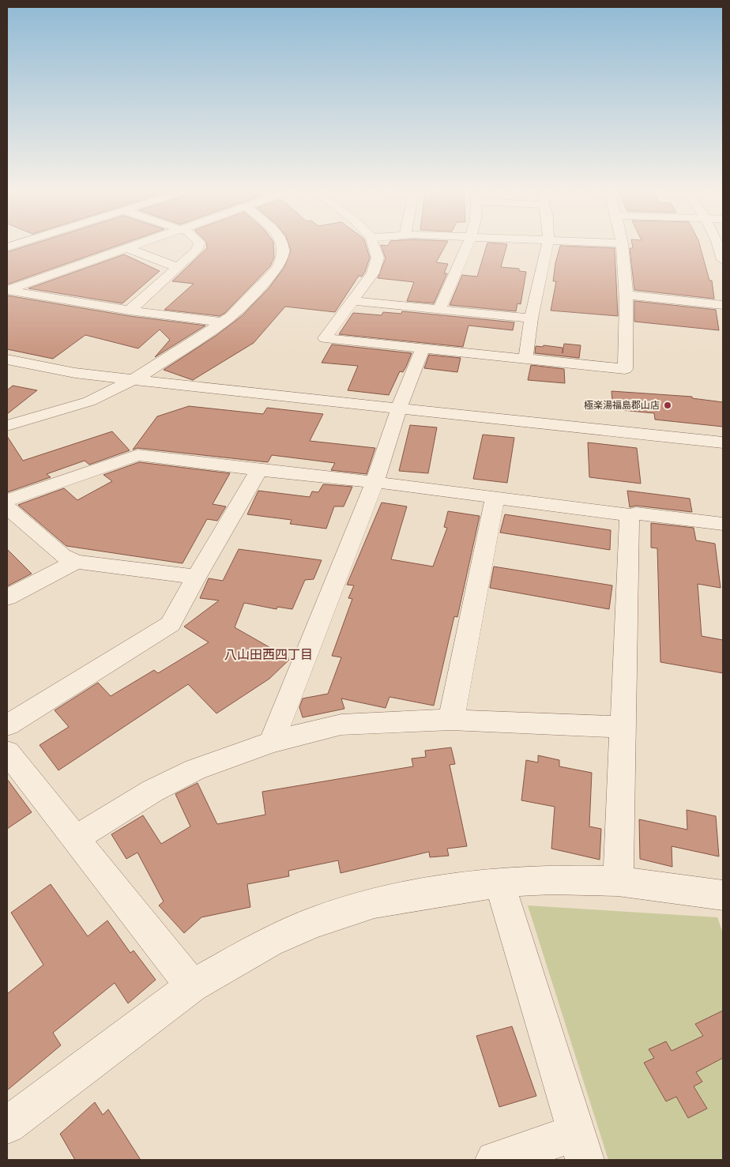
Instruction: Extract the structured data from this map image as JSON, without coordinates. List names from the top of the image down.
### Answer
{
  "districts": ["八山田西四丁目"],
  "places": ["極楽湯福島郡山店"]
}
